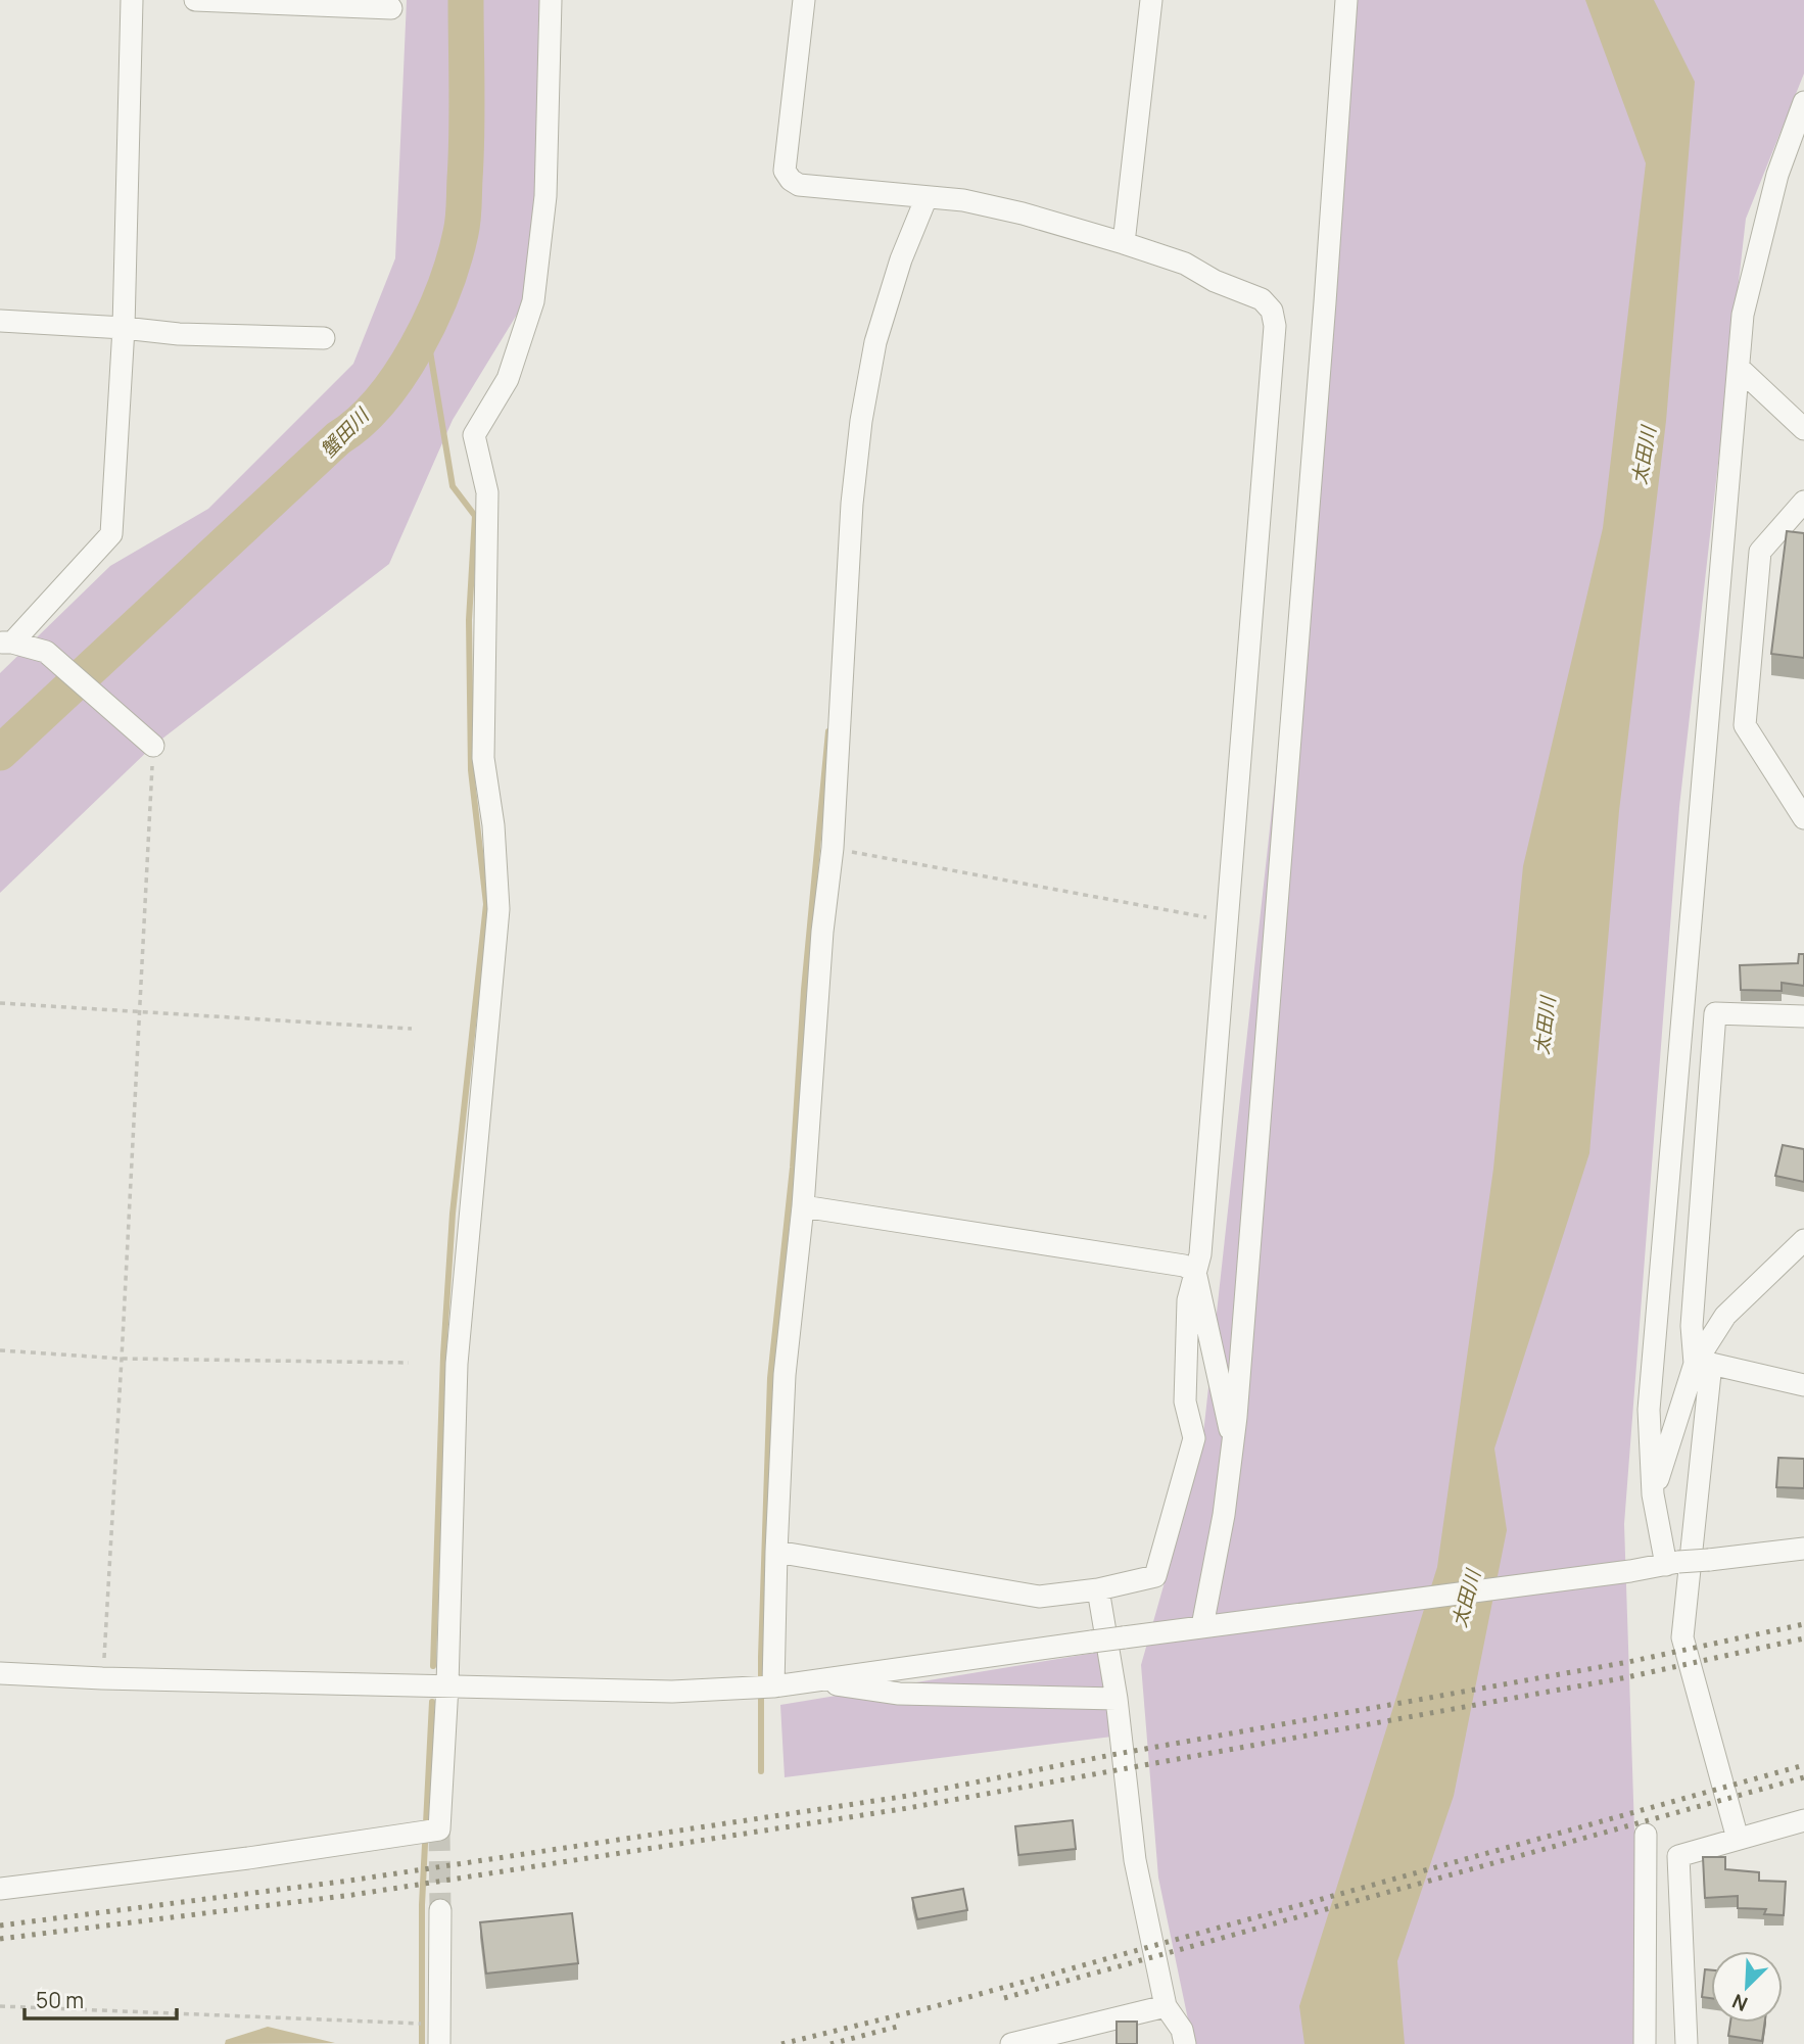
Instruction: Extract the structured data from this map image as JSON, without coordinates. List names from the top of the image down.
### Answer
{
  "water": ["蟹田川", "太田川"],
  "scale_bar": "50 m",
  "north": "bottom left"
}
